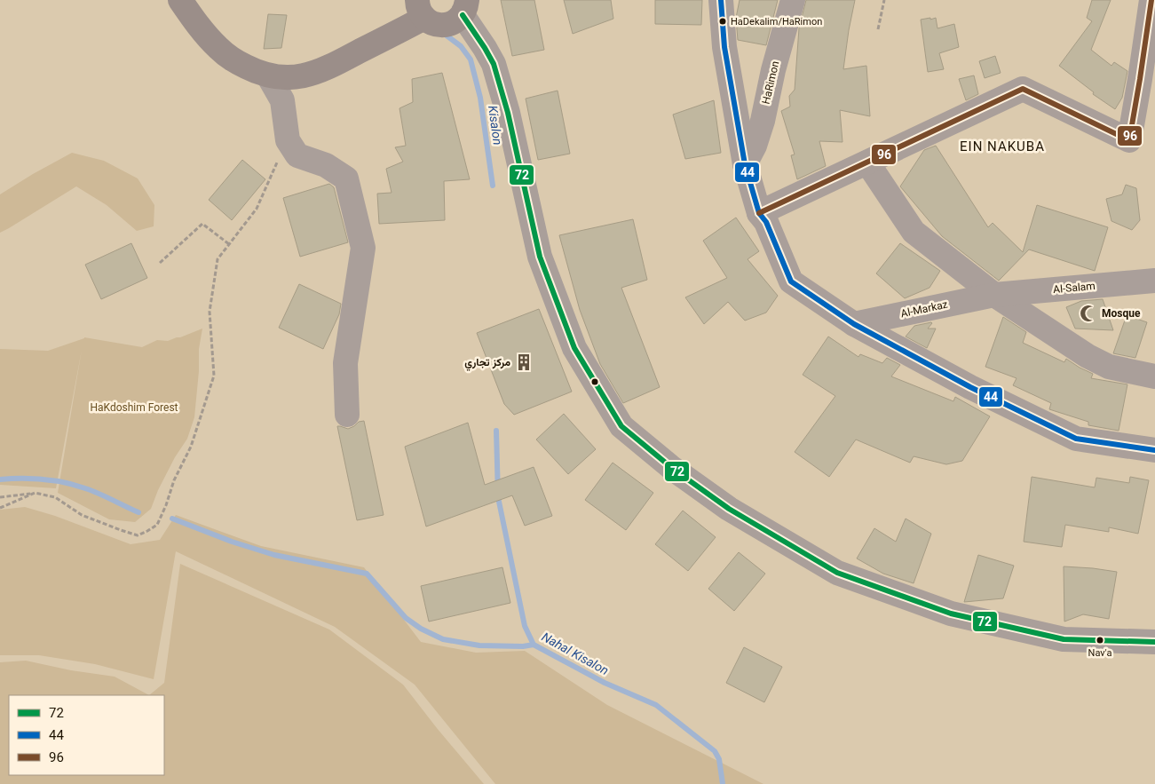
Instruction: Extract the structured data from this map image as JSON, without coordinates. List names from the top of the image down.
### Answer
{
  "streets": {
    "street": ["HaRimon", "Al-Salam", "Al-Markaz"]
  },
  "crossings": [
    ["Al-Salam", "Al-Markaz"]
  ],
  "districts": ["EIN NAKUBA"],
  "water": ["Kisalon", "Nahal Kisalon"],
  "parks": ["HaKdoshim Forest"],
  "places": {
    "other": ["HaDekalim/HaRimon", "Nav'a"],
    "mosque": ["Mosque"],
    "building": ["مركز تجاري"]
  },
  "lines": ["transit line 44", "transit line 96", "transit line 72"],
  "legend": ["72", "44", "96"]
}
